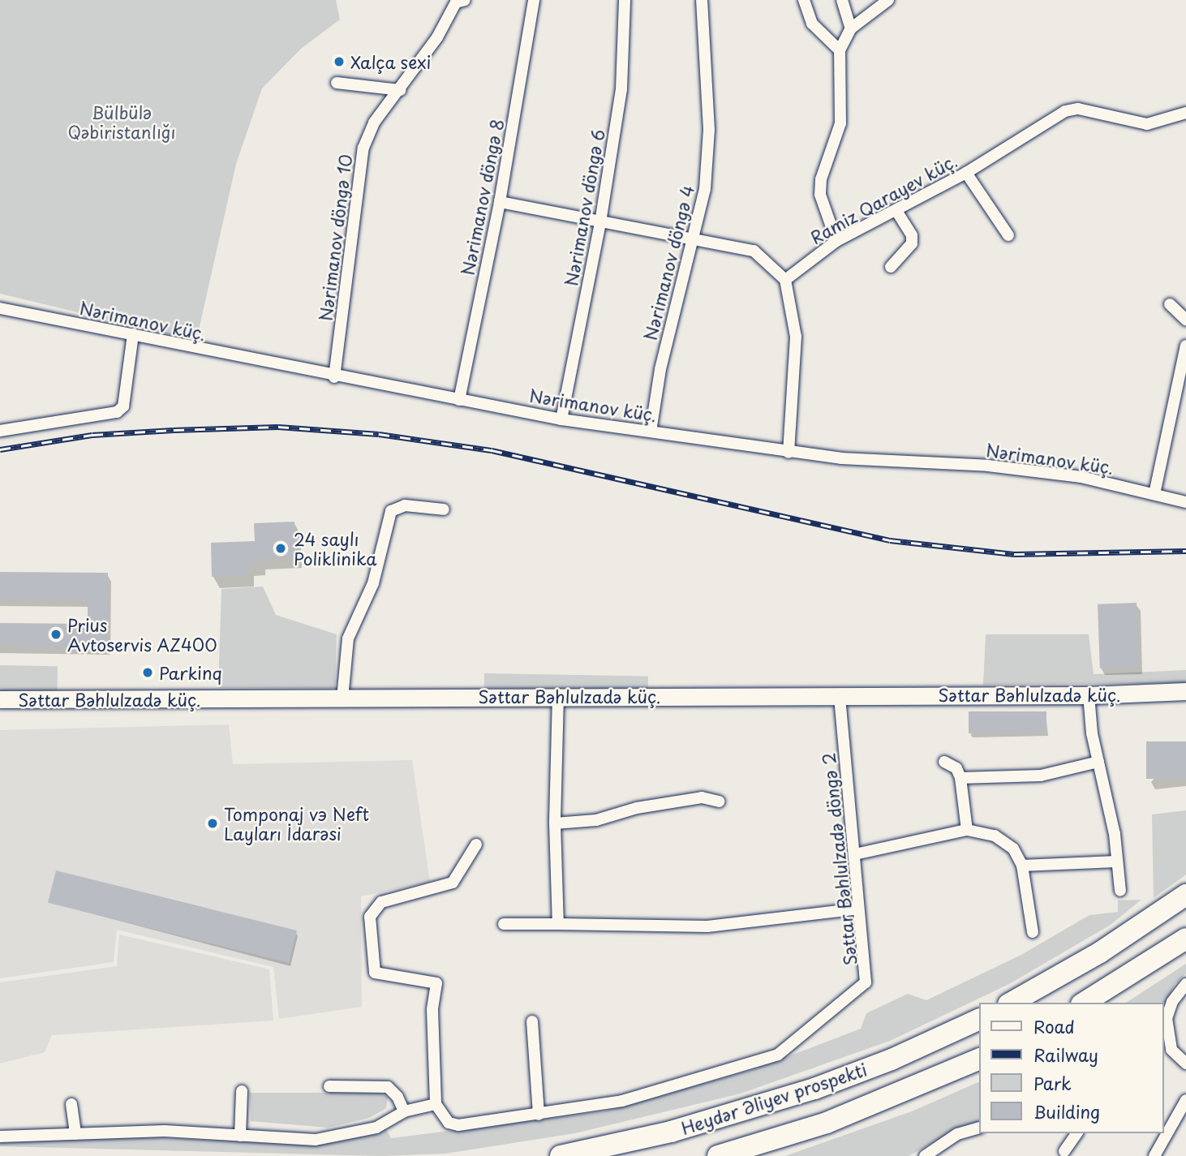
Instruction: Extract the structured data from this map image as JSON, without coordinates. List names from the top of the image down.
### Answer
{
  "streets": {
    "highway": ["Heydər Əliyev prospekti"],
    "main road": ["Səttar Bəhlulzadə küç."],
    "street": [
      "Nərimanov döngə 8",
      "Ramiz Qarayev küç.",
      "Nərimanov döngə 6",
      "Nərimanov döngə 10",
      "Nərimanov döngə 4",
      "Nərimanov küç.",
      "Səttar Bəhlulzadə döngə 2"
    ]
  },
  "crossings": [
    ["Nərimanov döngə 8", "Nərimanov küç."],
    ["Nərimanov döngə 6", "Nərimanov küç."],
    ["Nərimanov döngə 10", "Nərimanov küç."],
    ["Nərimanov döngə 4", "Nərimanov küç."],
    ["Səttar Bəhlulzadə küç.", "Səttar Bəhlulzadə döngə 2"]
  ],
  "parks": ["Bülbülə Qəbiristanlığı"],
  "places": [
    "Xalça sexi",
    "24 saylı Poliklinika",
    "Prius Avtoservis AZ400",
    "Parkinq",
    "Tomponaj vэ Neft Layları İdarəsi"
  ],
  "legend": [
    "Road",
    "Railway",
    "Park",
    "Building"
  ]
}
